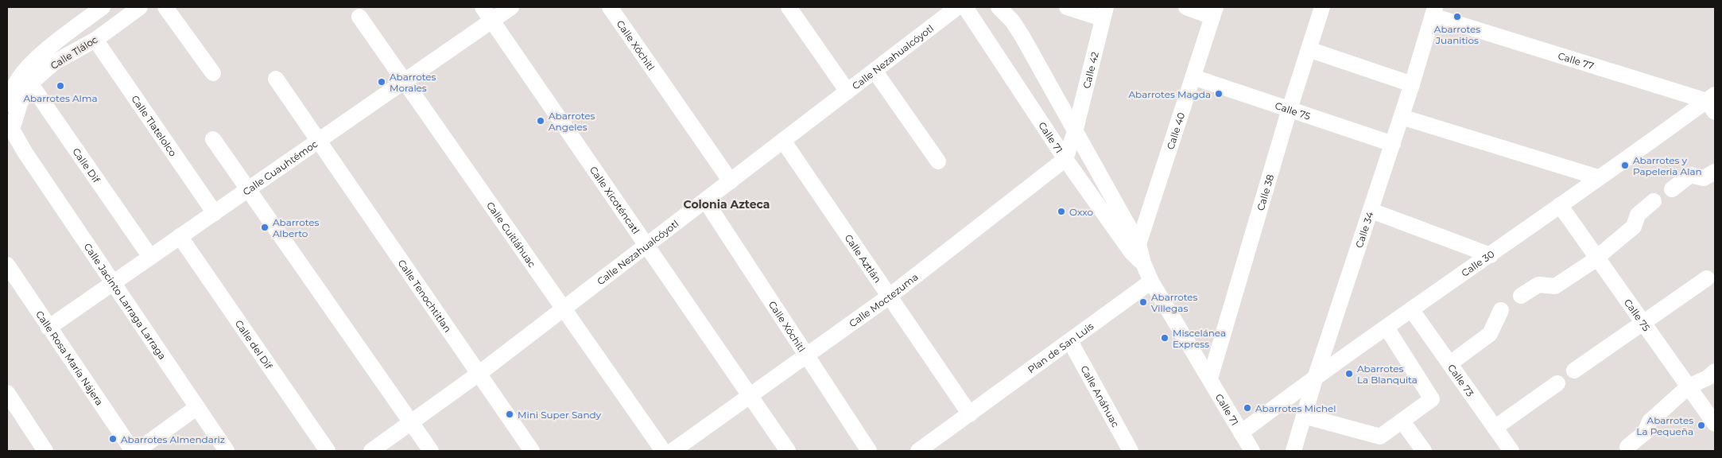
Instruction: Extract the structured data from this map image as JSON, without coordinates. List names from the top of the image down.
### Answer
{
  "streets": {
    "street": [
      "Calle Xóchitl",
      "Calle Tláloc",
      "Calle Nezahualcóyotl",
      "Calle 77",
      "Calle 42",
      "Calle 75",
      "Calle Tlatelolco",
      "Calle 40",
      "Calle 71",
      "Calle Dif",
      "Calle Cuauhtémoc",
      "Calle 38",
      "Calle Xicoténcatl",
      "Calle 34",
      "Calle Cuitláhuac",
      "Calle Aztlán",
      "Calle 30",
      "Calle Tenochtitlan",
      "Calle Moctezuma",
      "Calle Jacinto Larraga Larraga",
      "Calle del Dif",
      "Plan de San Luis",
      "Calle Rosa María Nájera",
      "Calle 73",
      "Calle Anáhuac"
    ]
  },
  "crossings": [
    ["Calle Xóchitl", "Calle Nezahualcóyotl"],
    ["Calle Xóchitl", "Calle Moctezuma"],
    ["Calle Tláloc", "Calle Tlatelolco"],
    ["Calle Tláloc", "Calle Dif"],
    ["Calle Tláloc", "Calle Jacinto Larraga Larraga"],
    ["Calle Nezahualcóyotl", "Calle Xicoténcatl"],
    ["Calle Nezahualcóyotl", "Calle Cuitláhuac"],
    ["Calle Nezahualcóyotl", "Calle Aztlán"],
    ["Calle Nezahualcóyotl", "Calle Tenochtitlan"],
    ["Calle 77", "Calle 34"],
    ["Calle 77", "Calle 30"],
    ["Calle 42", "Calle 71"],
    ["Calle 75", "Calle 40"],
    ["Calle 75", "Calle 38"],
    ["Calle 75", "Calle 34"],
    ["Calle 75", "Calle 30"],
    ["Calle Tlatelolco", "Calle Cuauhtémoc"],
    ["Calle 40", "Calle 71"],
    ["Calle 71", "Calle 38"],
    ["Calle 71", "Calle 30"],
    ["Calle 71", "Calle Moctezuma"],
    ["Calle 71", "Plan de San Luis"],
    ["Calle Dif", "Calle Cuauhtémoc"],
    ["Calle Cuauhtémoc", "Calle Xicoténcatl"],
    ["Calle Cuauhtémoc", "Calle Cuitláhuac"],
    ["Calle Cuauhtémoc", "Calle Tenochtitlan"],
    ["Calle Cuauhtémoc", "Calle Jacinto Larraga Larraga"],
    ["Calle Cuauhtémoc", "Calle del Dif"],
    ["Calle Cuauhtémoc", "Calle Rosa María Nájera"],
    ["Calle Xicoténcatl", "Calle Moctezuma"],
    ["Calle 34", "Calle 30"],
    ["Calle Aztlán", "Calle Moctezuma"],
    ["Calle Aztlán", "Plan de San Luis"],
    ["Calle 30", "Calle 73"],
    ["Plan de San Luis", "Calle Anáhuac"]
  ],
  "districts": ["Colonia Azteca"],
  "places": [
    "Abarrotes Juanitios",
    "Abarrotes Morales",
    "Abarrotes Alma",
    "Abarrotes Magda",
    "Abarrotes Angeles",
    "Abarrotes y Papeleria Alan",
    "Oxxo",
    "Abarrotes Alberto",
    "Abarrotes Villegas",
    "Miscelánea Express",
    "Abarrotes La Blanquita",
    "Abarrotes Michel",
    "Mini Super Sandy",
    "Abarrotes La Pequeña",
    "Abarrotes Almendariz"
  ]
}
